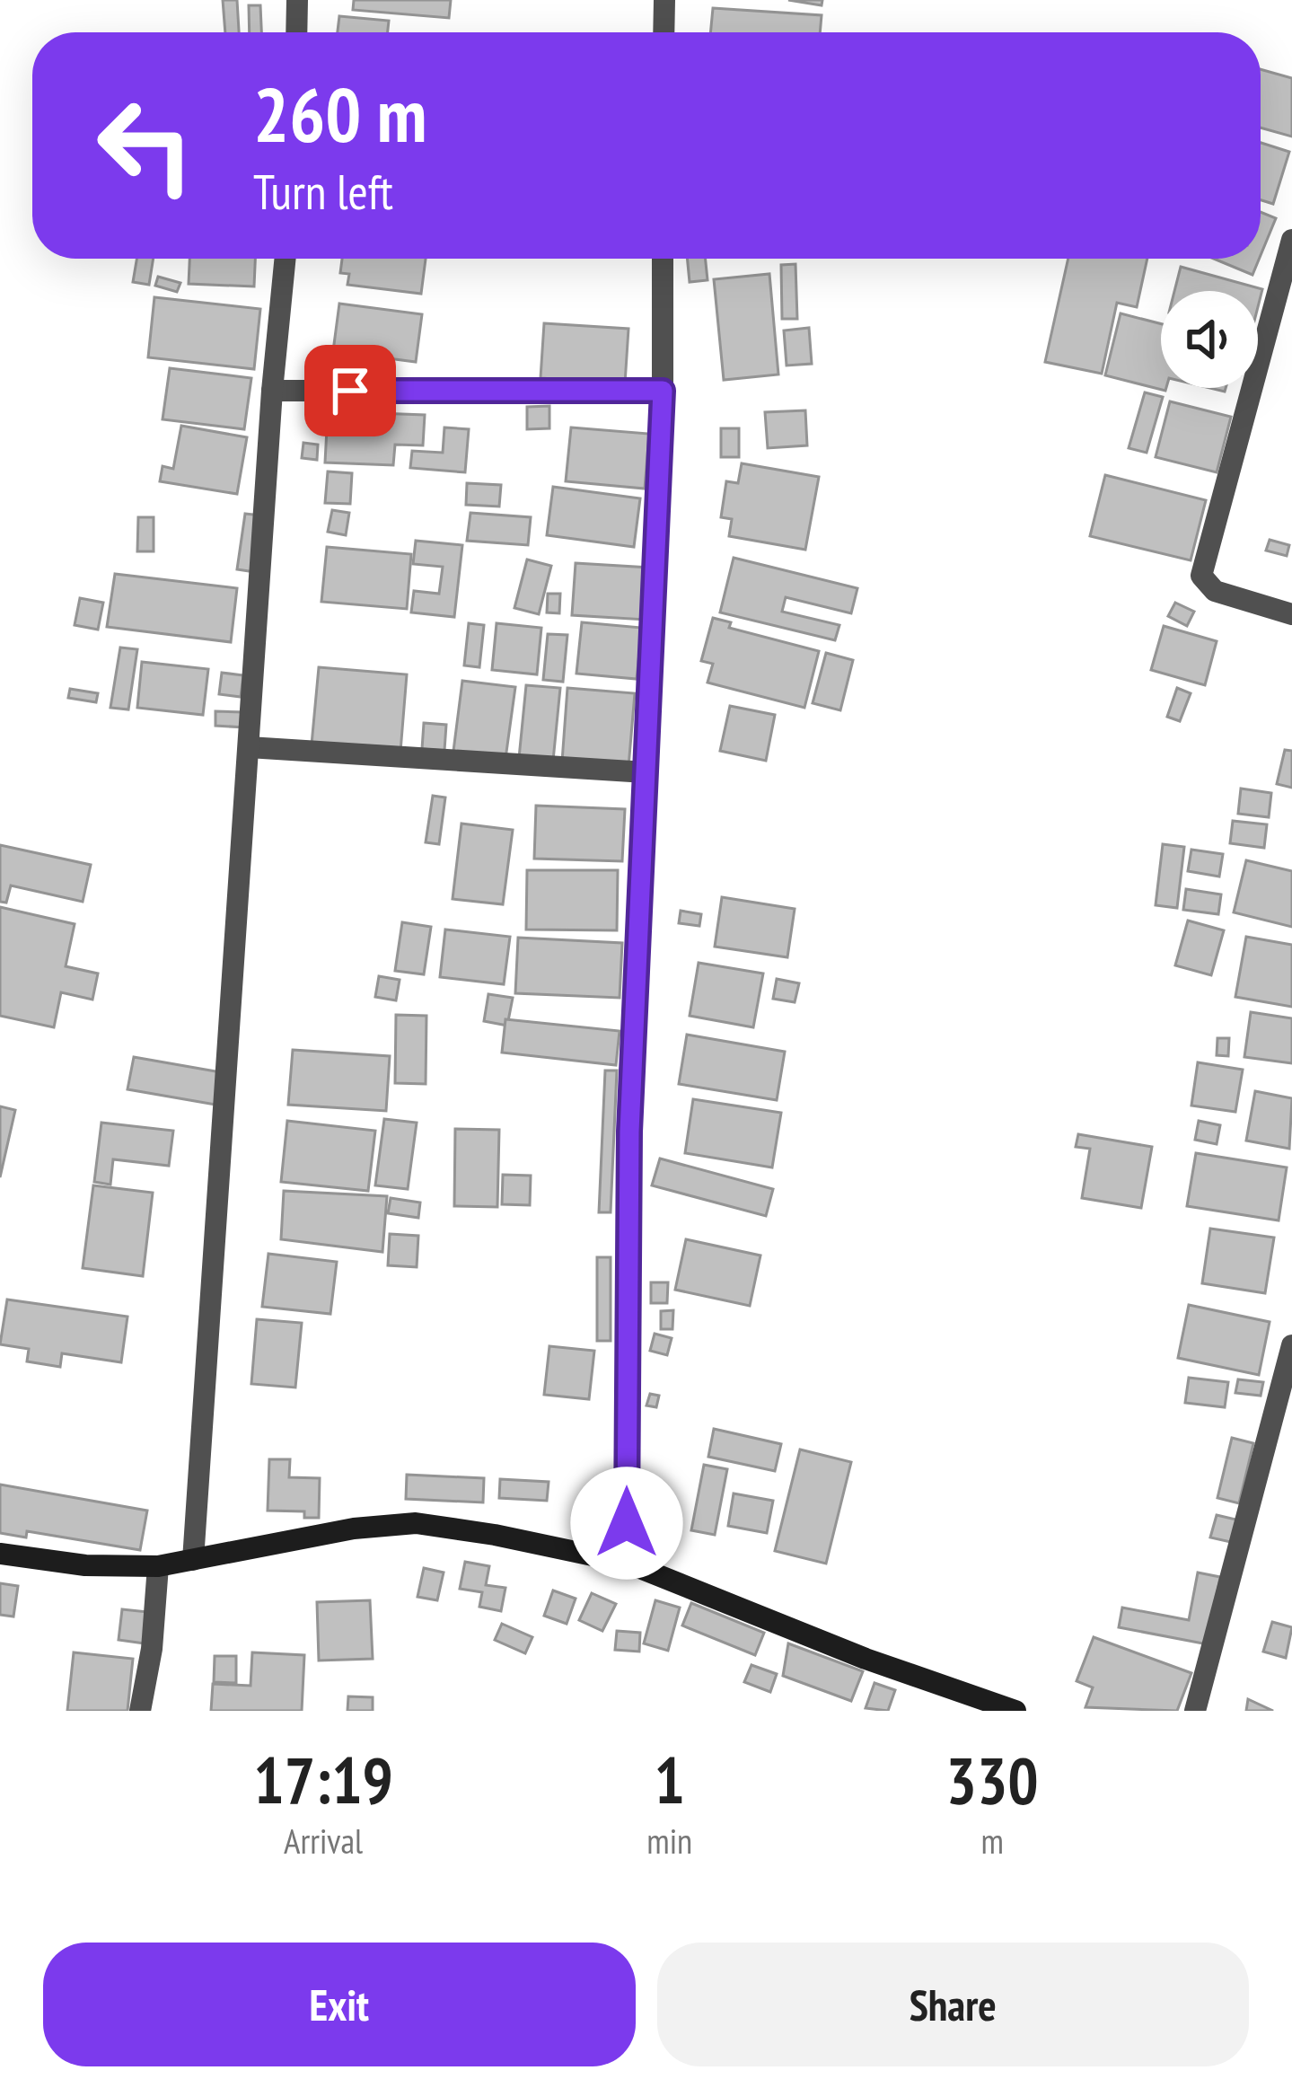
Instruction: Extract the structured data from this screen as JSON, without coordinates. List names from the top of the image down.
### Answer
{
  "page": {
    "turn": ["260 m", "Turn left"],
    "eta": [
      "17:19",
      "Arrival",
      "1",
      "min",
      "330",
      "m"
    ],
    "buttons": ["Exit", "Share"]
  }
}
